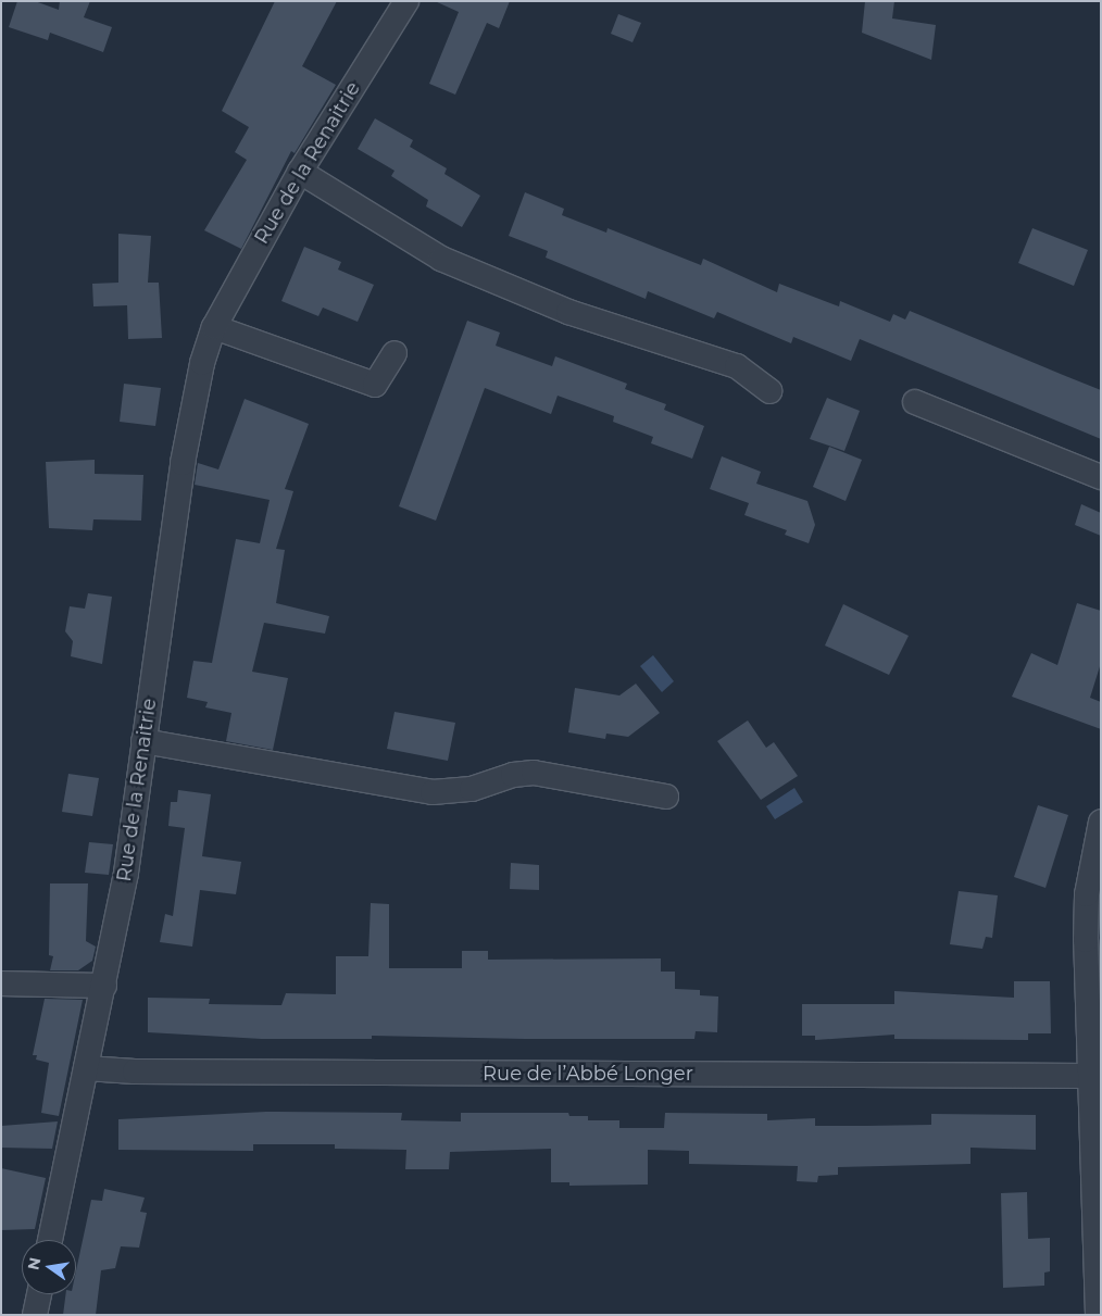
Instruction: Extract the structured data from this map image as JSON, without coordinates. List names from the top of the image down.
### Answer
{
  "streets": {
    "street": ["Rue de la Renaitrie", "Rue de l’Abbé Longer"]
  },
  "crossings": [
    ["Rue de la Renaitrie", "Rue de l’Abbé Longer"]
  ],
  "north": "left"
}
